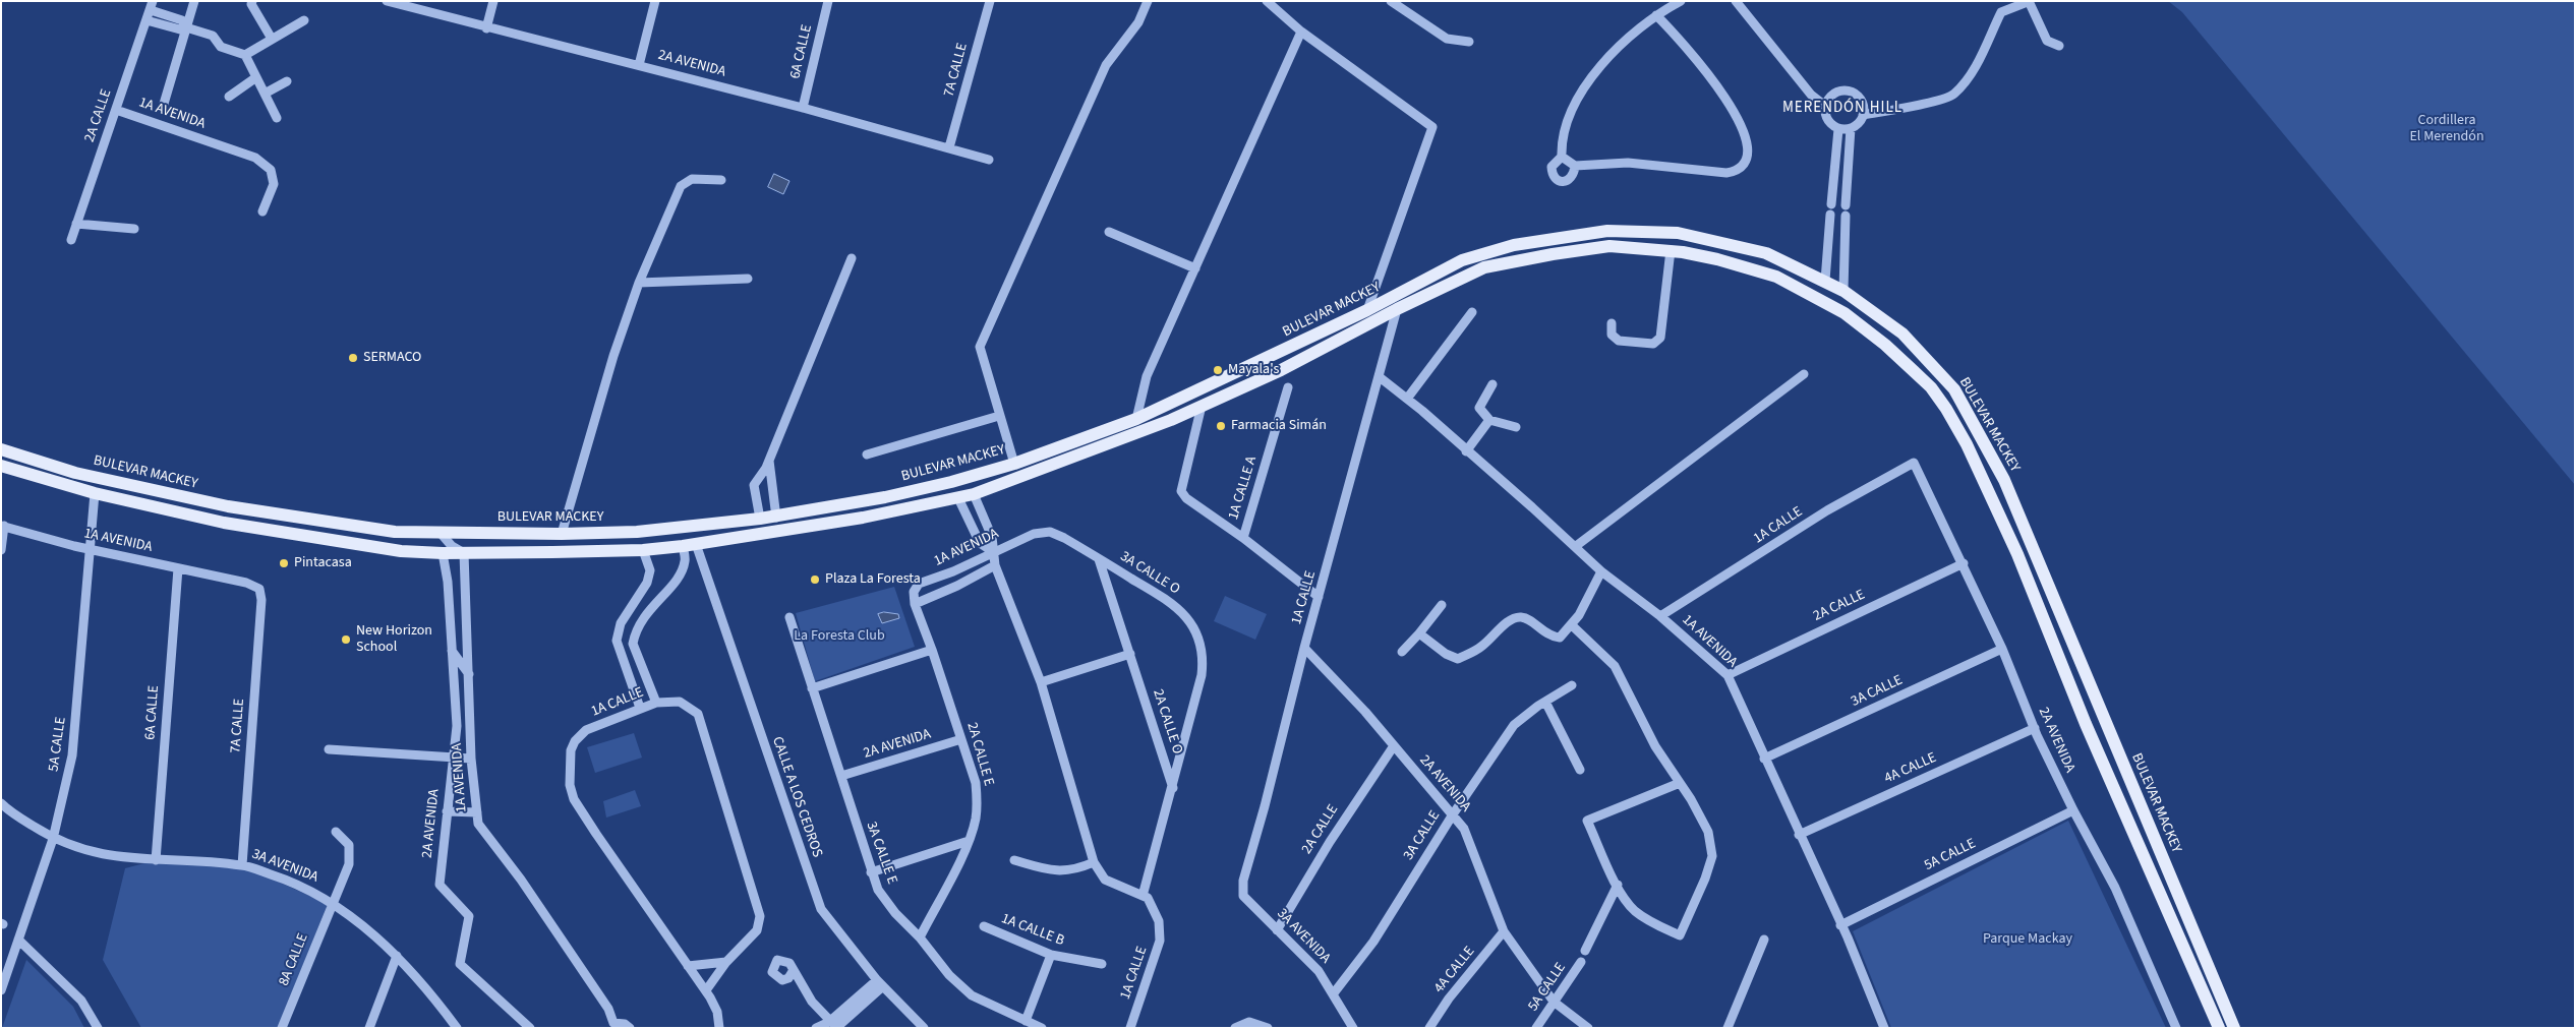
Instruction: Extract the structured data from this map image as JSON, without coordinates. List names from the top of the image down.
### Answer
{
  "streets": {
    "main road": ["BULEVAR MACKEY"],
    "street": [
      "6A CALLE",
      "2A AVENIDA",
      "7A CALLE",
      "1A AVENIDA",
      "2A CALLE",
      "1A CALLE A",
      "1A CALLE",
      "3A CALLE O",
      "3A CALLE",
      "2A CALLE O",
      "5A CALLE",
      "2A CALLE E",
      "4A CALLE",
      "CALLE A LOS CEDROS",
      "3A CALLE E",
      "3A AVENIDA",
      "1A CALLE B",
      "8A CALLE"
    ]
  },
  "crossings": [
    ["6A CALLE", "2A AVENIDA"],
    ["6A CALLE", "1A AVENIDA"],
    ["6A CALLE", "3A AVENIDA"],
    ["2A AVENIDA", "7A CALLE"],
    ["2A AVENIDA", "2A CALLE"],
    ["2A AVENIDA", "BULEVAR MACKEY"],
    ["2A AVENIDA", "1A CALLE"],
    ["2A AVENIDA", "3A CALLE"],
    ["2A AVENIDA", "5A CALLE"],
    ["2A AVENIDA", "2A CALLE E"],
    ["2A AVENIDA", "4A CALLE"],
    ["2A AVENIDA", "3A CALLE E"],
    ["7A CALLE", "1A AVENIDA"],
    ["7A CALLE", "3A AVENIDA"],
    ["1A AVENIDA", "2A CALLE"],
    ["1A AVENIDA", "BULEVAR MACKEY"],
    ["1A AVENIDA", "1A CALLE"],
    ["1A AVENIDA", "3A CALLE O"],
    ["1A AVENIDA", "3A CALLE"],
    ["1A AVENIDA", "2A CALLE O"],
    ["1A AVENIDA", "5A CALLE"],
    ["1A AVENIDA", "2A CALLE E"],
    ["1A AVENIDA", "4A CALLE"],
    ["2A CALLE", "3A AVENIDA"],
    ["BULEVAR MACKEY", "1A CALLE"],
    ["BULEVAR MACKEY", "5A CALLE"],
    ["BULEVAR MACKEY", "CALLE A LOS CEDROS"],
    ["1A CALLE", "3A AVENIDA"],
    ["3A CALLE O", "2A CALLE O"],
    ["3A CALLE", "3A AVENIDA"],
    ["5A CALLE", "3A AVENIDA"],
    ["2A CALLE E", "3A CALLE E"],
    ["3A AVENIDA", "8A CALLE"]
  ],
  "districts": ["MERENDÓN HILL"],
  "parks": ["Cordillera El Merendón", "La Foresta Club", "Parque Mackay"],
  "places": [
    "SERMACO",
    "Mayala's",
    "Farmacia Simán",
    "Pintacasa",
    "Plaza La Foresta",
    "New Horizon School"
  ]
}
